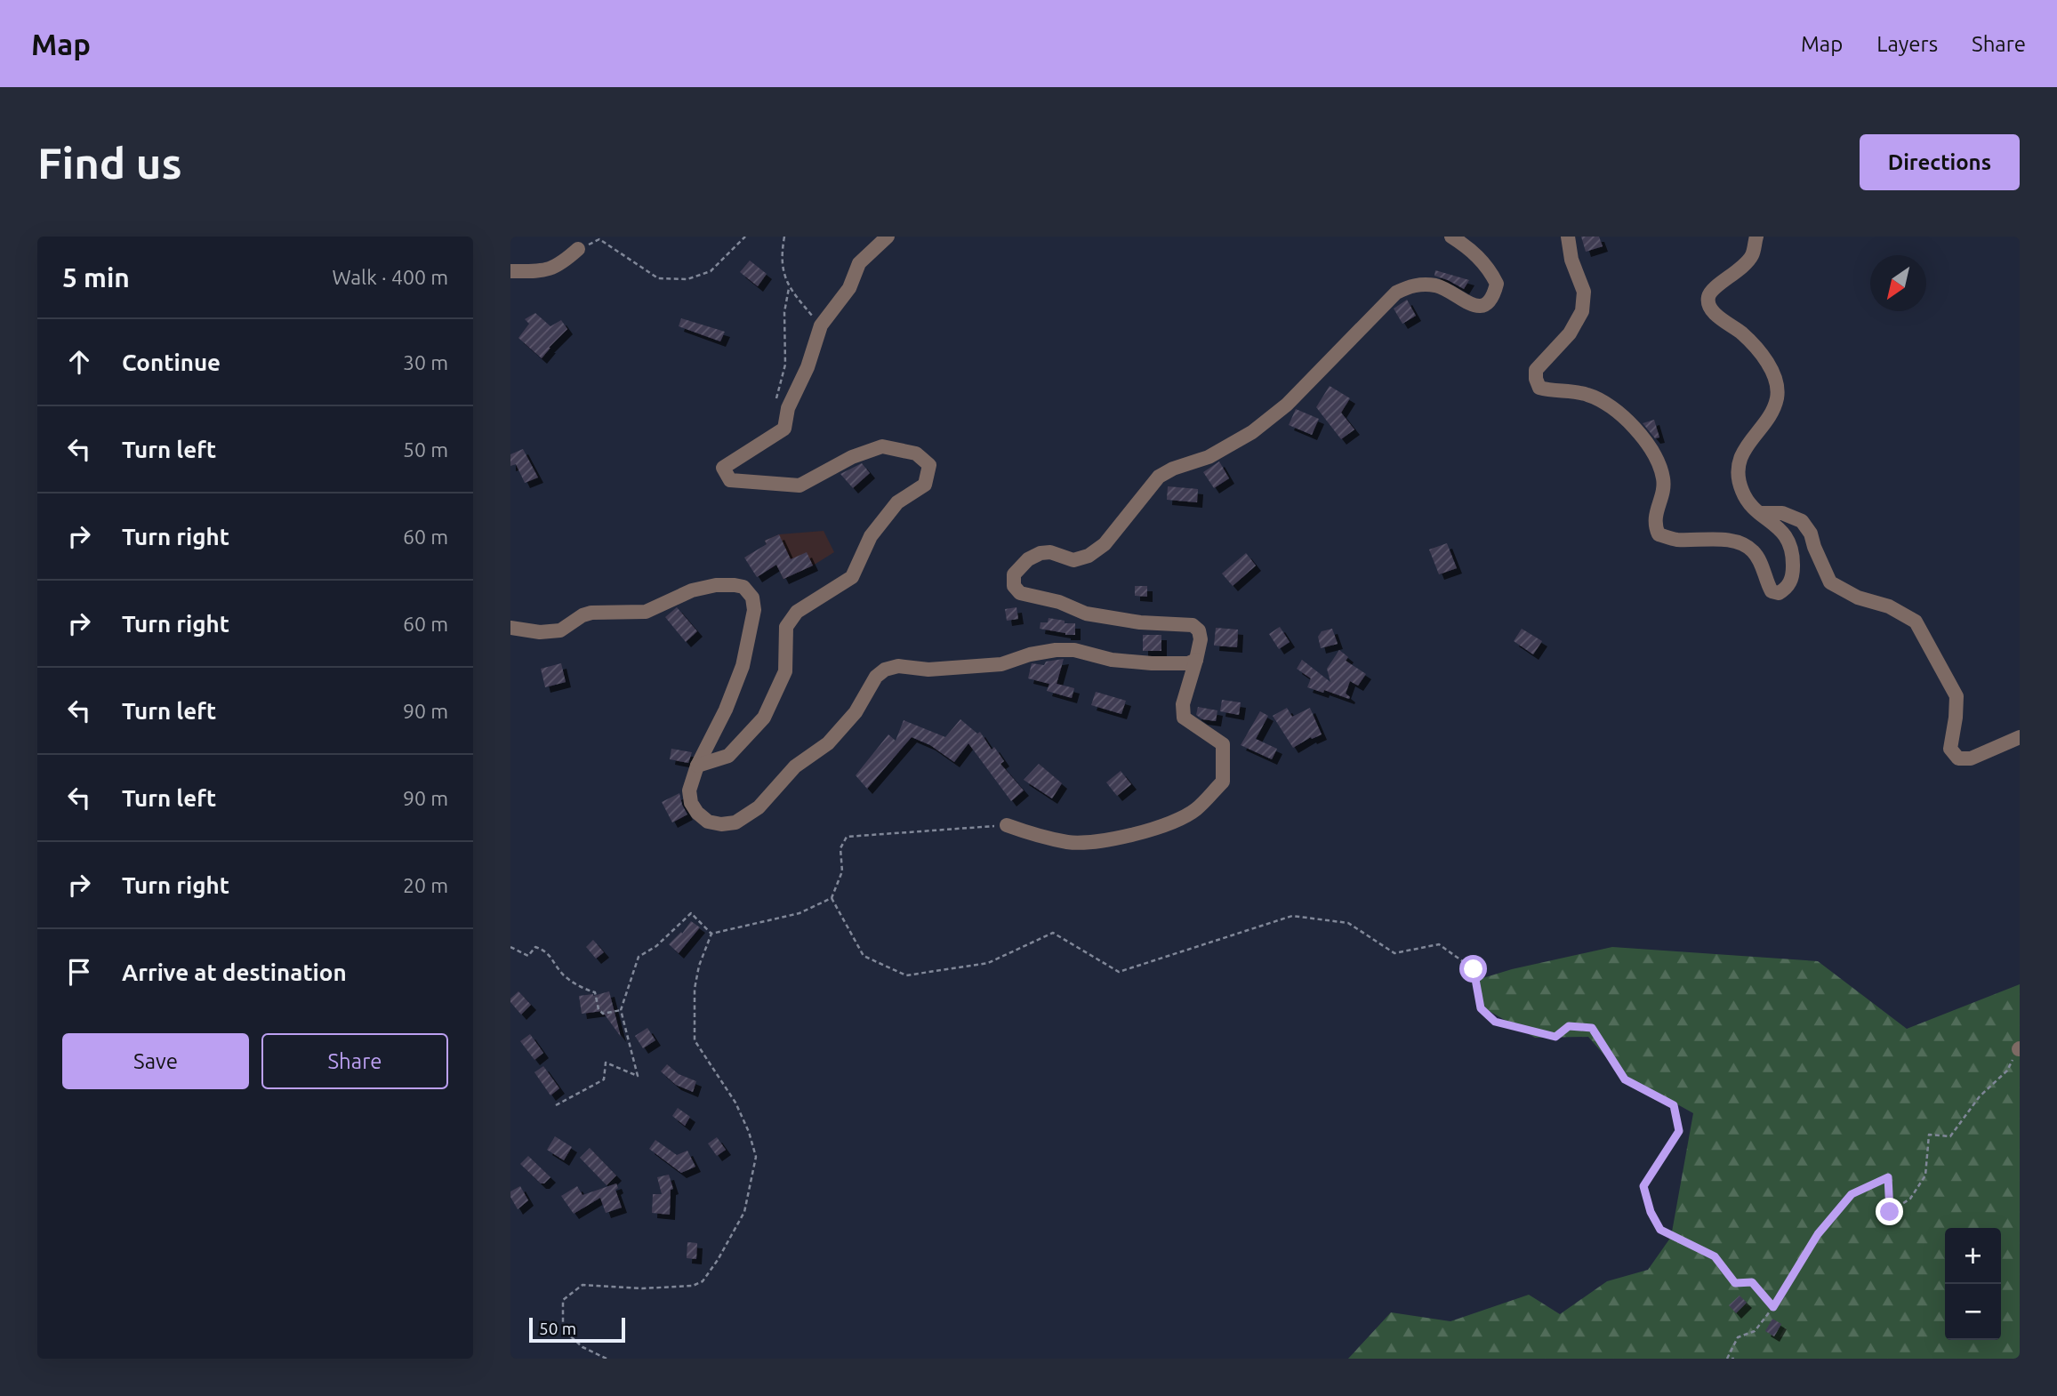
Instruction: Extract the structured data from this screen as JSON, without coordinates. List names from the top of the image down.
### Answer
{
  "scale_bar": "50 m",
  "north": "bottom left",
  "page": {
    "header": "Map",
    "nav": ["Map", "Layers", "Share"],
    "buttons": [
      "Directions",
      ["Save", "Share"]
    ],
    "title": "Find us",
    "heading": ["5 min", "Walk · 400 m"],
    "list": [
      ["Continue", "30 m"],
      ["Turn left", "50 m"],
      ["Turn right", "60 m"],
      ["Turn right", "60 m"],
      ["Turn left", "90 m"],
      ["Turn left", "90 m"],
      ["Turn right", "20 m"],
      "Arrive at destination"
    ],
    "map_buttons": ["+", "−"],
    "scale": "50 m"
  }
}
